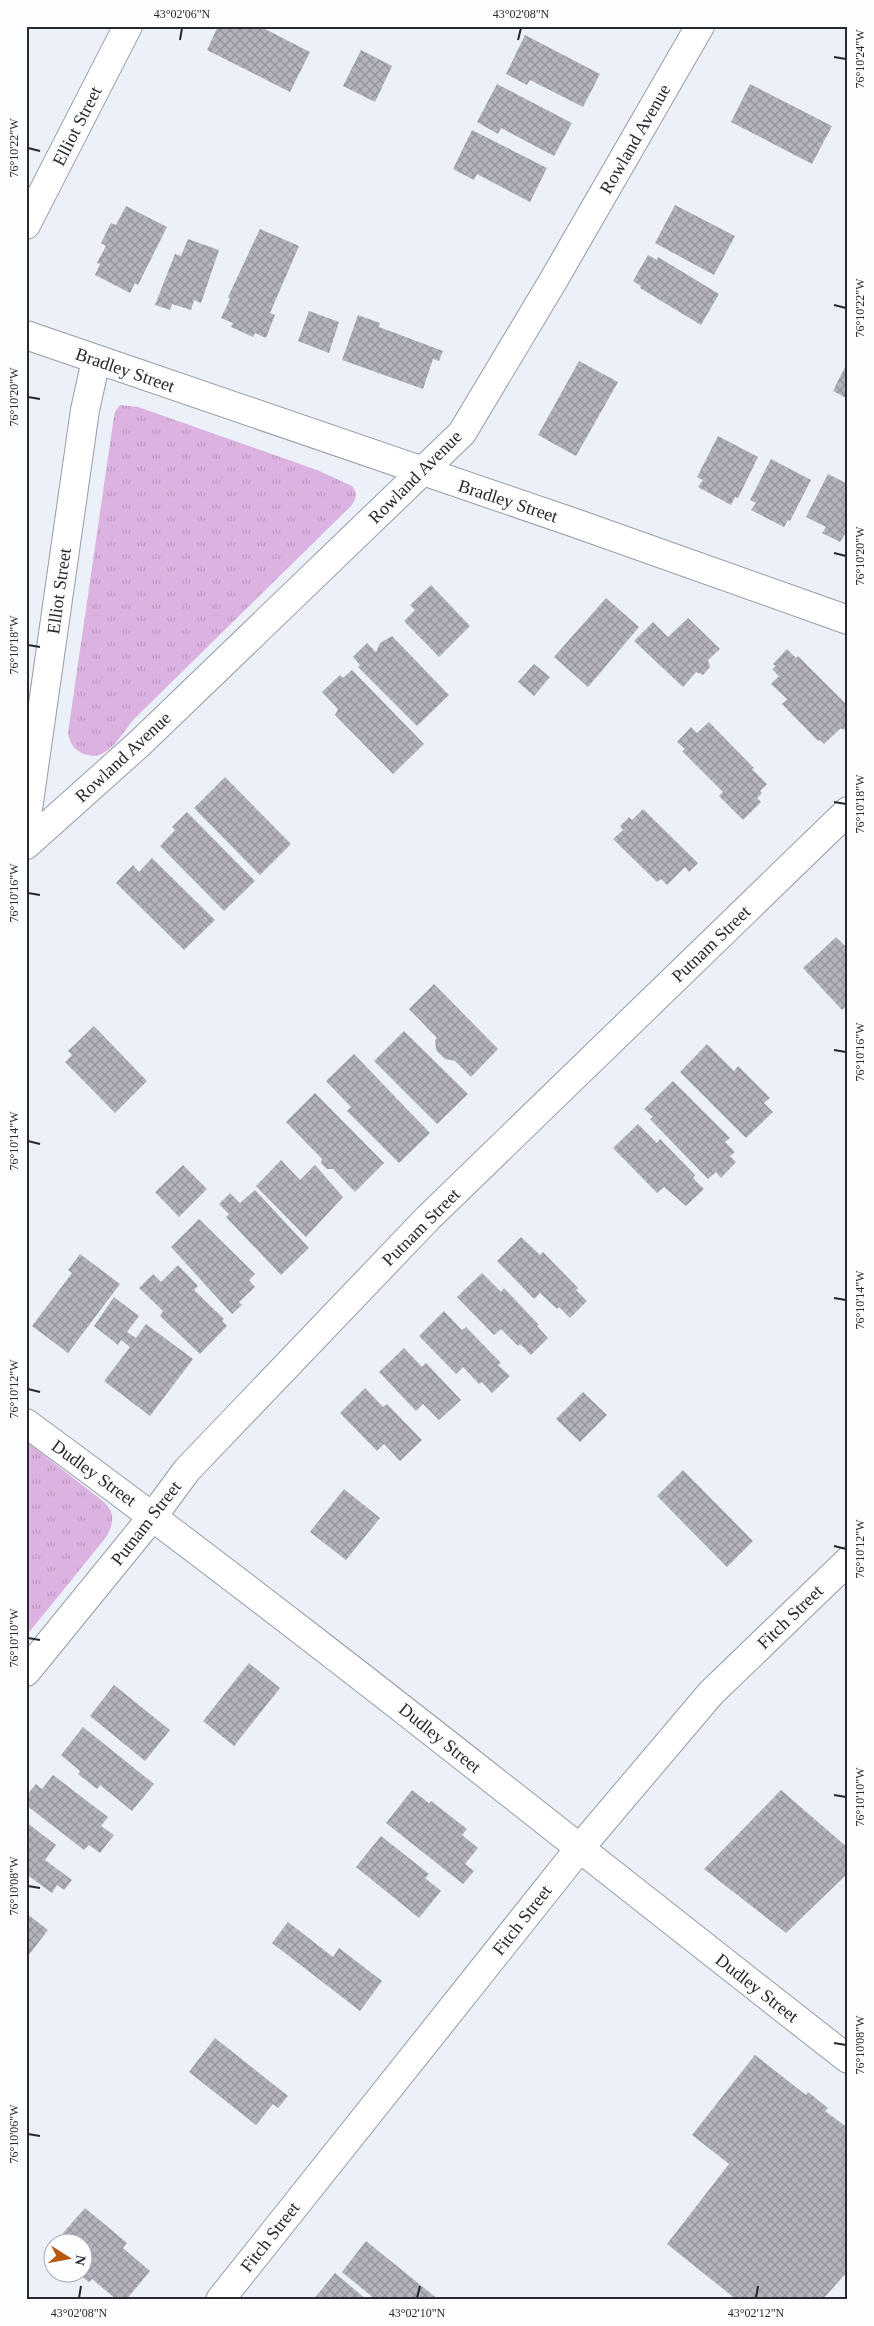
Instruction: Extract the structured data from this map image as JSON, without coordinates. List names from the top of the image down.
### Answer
{
  "streets": {
    "street": [
      "Elliot Street",
      "Rowland Avenue",
      "Bradley Street",
      "Putnam Street",
      "Dudley Street",
      "Fitch Street"
    ]
  },
  "crossings": [
    ["Elliot Street", "Bradley Street"],
    ["Rowland Avenue", "Bradley Street"],
    ["Putnam Street", "Dudley Street"],
    ["Dudley Street", "Fitch Street"]
  ],
  "north": "right",
  "coordinates": [
    "43°02'06\"N",
    "43°02'08\"N",
    "76°10'24\"W",
    "76°10'22\"W",
    "76°10'20\"W",
    "76°10'18\"W",
    "76°10'16\"W",
    "76°10'14\"W",
    "76°10'12\"W",
    "76°10'10\"W",
    "76°10'08\"W",
    "76°10'06\"W",
    "43°02'10\"N",
    "43°02'12\"N"
  ]
}
